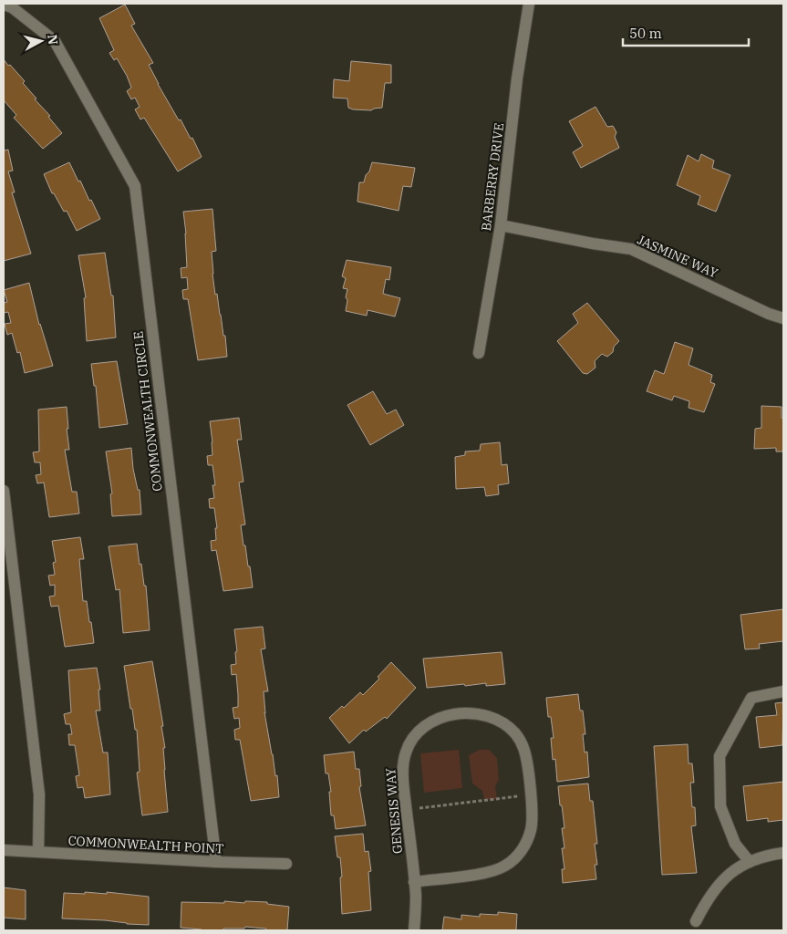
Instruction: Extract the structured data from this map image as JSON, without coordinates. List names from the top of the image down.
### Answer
{
  "streets": {
    "street": [
      "BARBERRY DRIVE",
      "JASMINE WAY",
      "COMMONWEALTH CIRCLE",
      "GENESIS WAY",
      "COMMONWEALTH POINT"
    ]
  },
  "crossings": [
    ["BARBERRY DRIVE", "JASMINE WAY"],
    ["COMMONWEALTH CIRCLE", "COMMONWEALTH POINT"]
  ],
  "scale_bar": "50 m",
  "north": "right"
}
